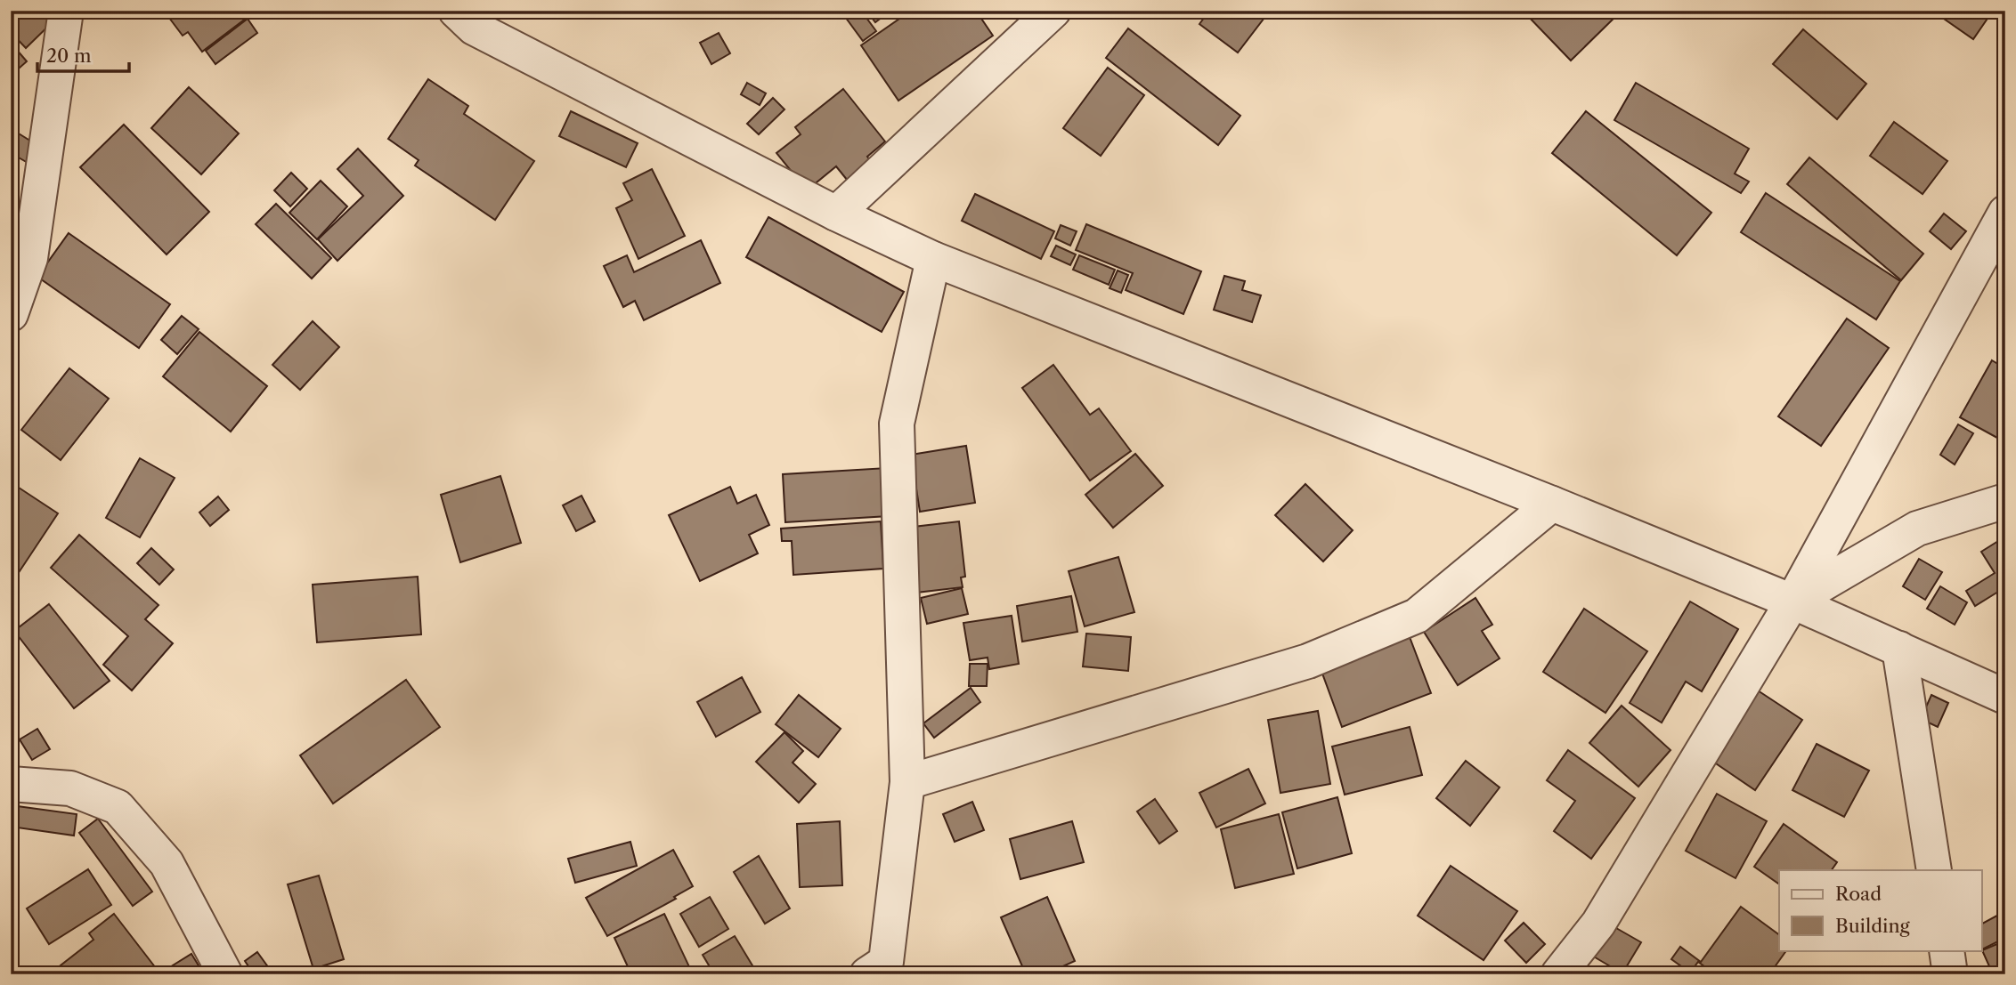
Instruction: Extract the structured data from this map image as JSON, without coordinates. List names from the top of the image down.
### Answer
{
  "legend": ["Road", "Building"],
  "scale_bar": "20 m"
}
